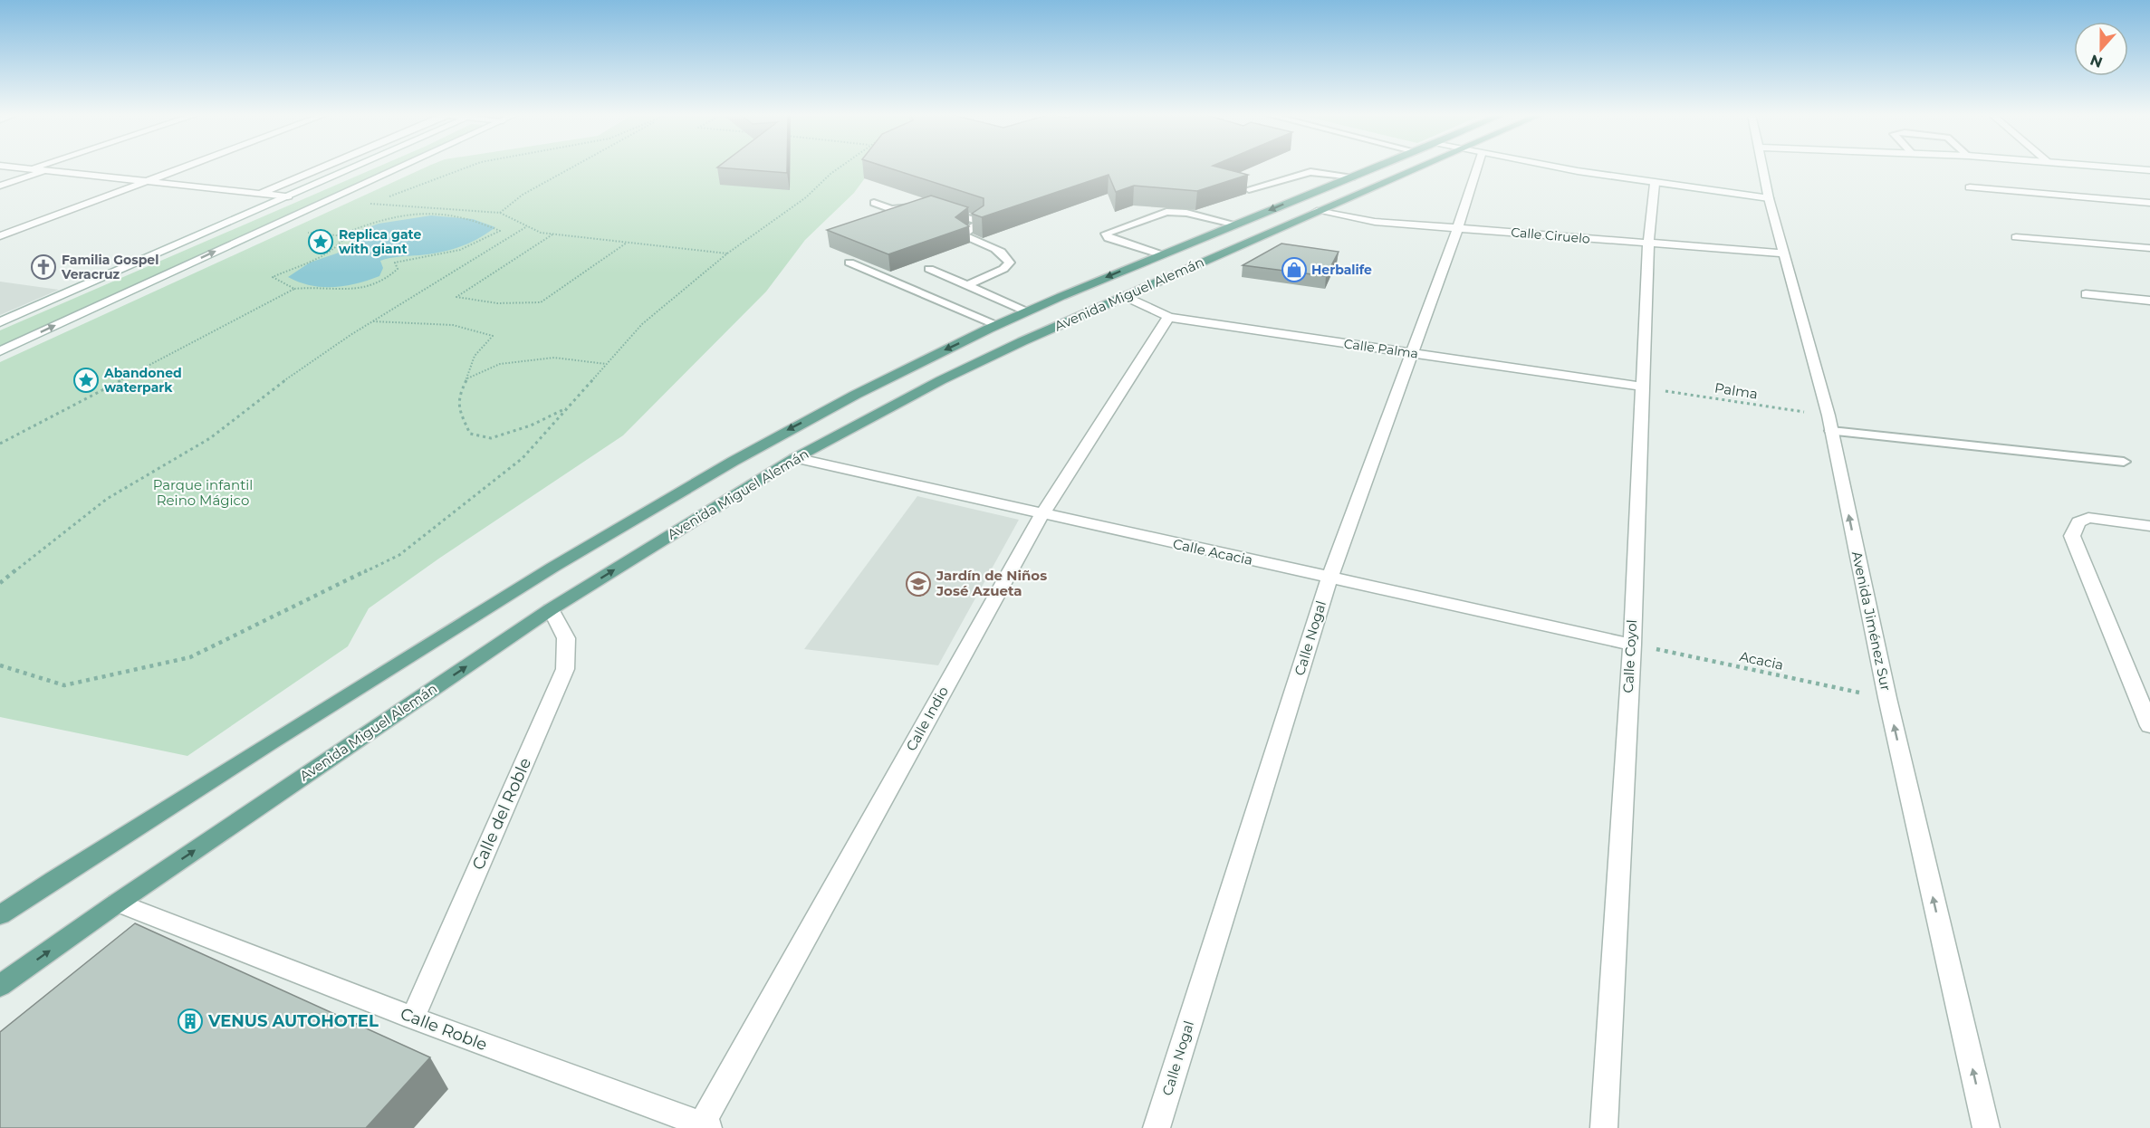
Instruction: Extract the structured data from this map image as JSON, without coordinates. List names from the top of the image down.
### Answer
{
  "streets": {
    "main road": ["Avenida Miguel Alemán"],
    "street": [
      "Calle Ciruelo",
      "Calle Palma",
      "Calle Acacia",
      "Avenida Jiménez Sur",
      "Calle Nogal",
      "Calle Coyol",
      "Calle Indio",
      "Calle del Roble",
      "Calle Roble"
    ],
    "path": ["Palma", "Acacia"]
  },
  "crossings": [
    ["Calle Ciruelo", "Avenida Miguel Alemán"],
    ["Calle Ciruelo", "Avenida Jiménez Sur"],
    ["Calle Ciruelo", "Calle Nogal"],
    ["Calle Ciruelo", "Calle Coyol"],
    ["Avenida Miguel Alemán", "Calle Palma"],
    ["Avenida Miguel Alemán", "Calle Acacia"],
    ["Avenida Miguel Alemán", "Calle del Roble"],
    ["Avenida Miguel Alemán", "Calle Roble"],
    ["Calle Palma", "Palma"],
    ["Calle Palma", "Calle Nogal"],
    ["Calle Palma", "Calle Coyol"],
    ["Calle Palma", "Calle Indio"],
    ["Palma", "Avenida Jiménez Sur"],
    ["Palma", "Calle Coyol"],
    ["Calle Acacia", "Calle Nogal"],
    ["Calle Acacia", "Calle Coyol"],
    ["Calle Acacia", "Acacia"],
    ["Calle Acacia", "Calle Indio"],
    ["Avenida Jiménez Sur", "Acacia"],
    ["Calle Coyol", "Acacia"],
    ["Calle Indio", "Calle Roble"],
    ["Calle del Roble", "Calle Roble"]
  ],
  "one_way": ["Avenida Jiménez Sur"],
  "parks": ["Parque infantil Reino Mágico"],
  "places": {
    "place": ["Replica gate with giant", "Abandoned waterpark"],
    "church": ["Familia Gospel Veracruz"],
    "shop": ["Herbalife"],
    "school or university": ["Jardín de Niños José Azueta"],
    "building": ["VENUS AUTOHOTEL"]
  },
  "north": "bottom"
}
